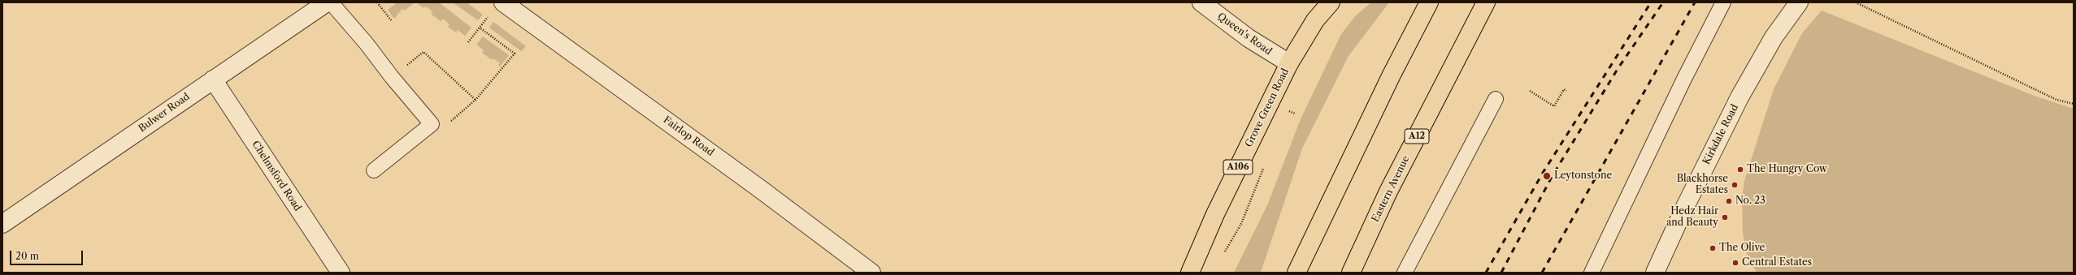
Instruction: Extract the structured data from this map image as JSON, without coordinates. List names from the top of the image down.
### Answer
{
  "streets": {
    "main road": [
      "Grove Green Road",
      "A12",
      "A106",
      "Eastern Avenue"
    ],
    "street": [
      "Queen's Road",
      "Bulwer Road",
      "Kirkdale Road",
      "Fairlop Road",
      "Chelmsford Road"
    ]
  },
  "crossings": [
    ["Queen's Road", "Grove Green Road"],
    ["Bulwer Road", "Chelmsford Road"]
  ],
  "places": [
    "The Hungry Cow",
    "Leytonstone",
    "Blackhorse Estates",
    "No. 23",
    "Hedz Hair and Beauty",
    "The Olive",
    "Central Estates"
  ],
  "scale_bar": "20 m"
}
